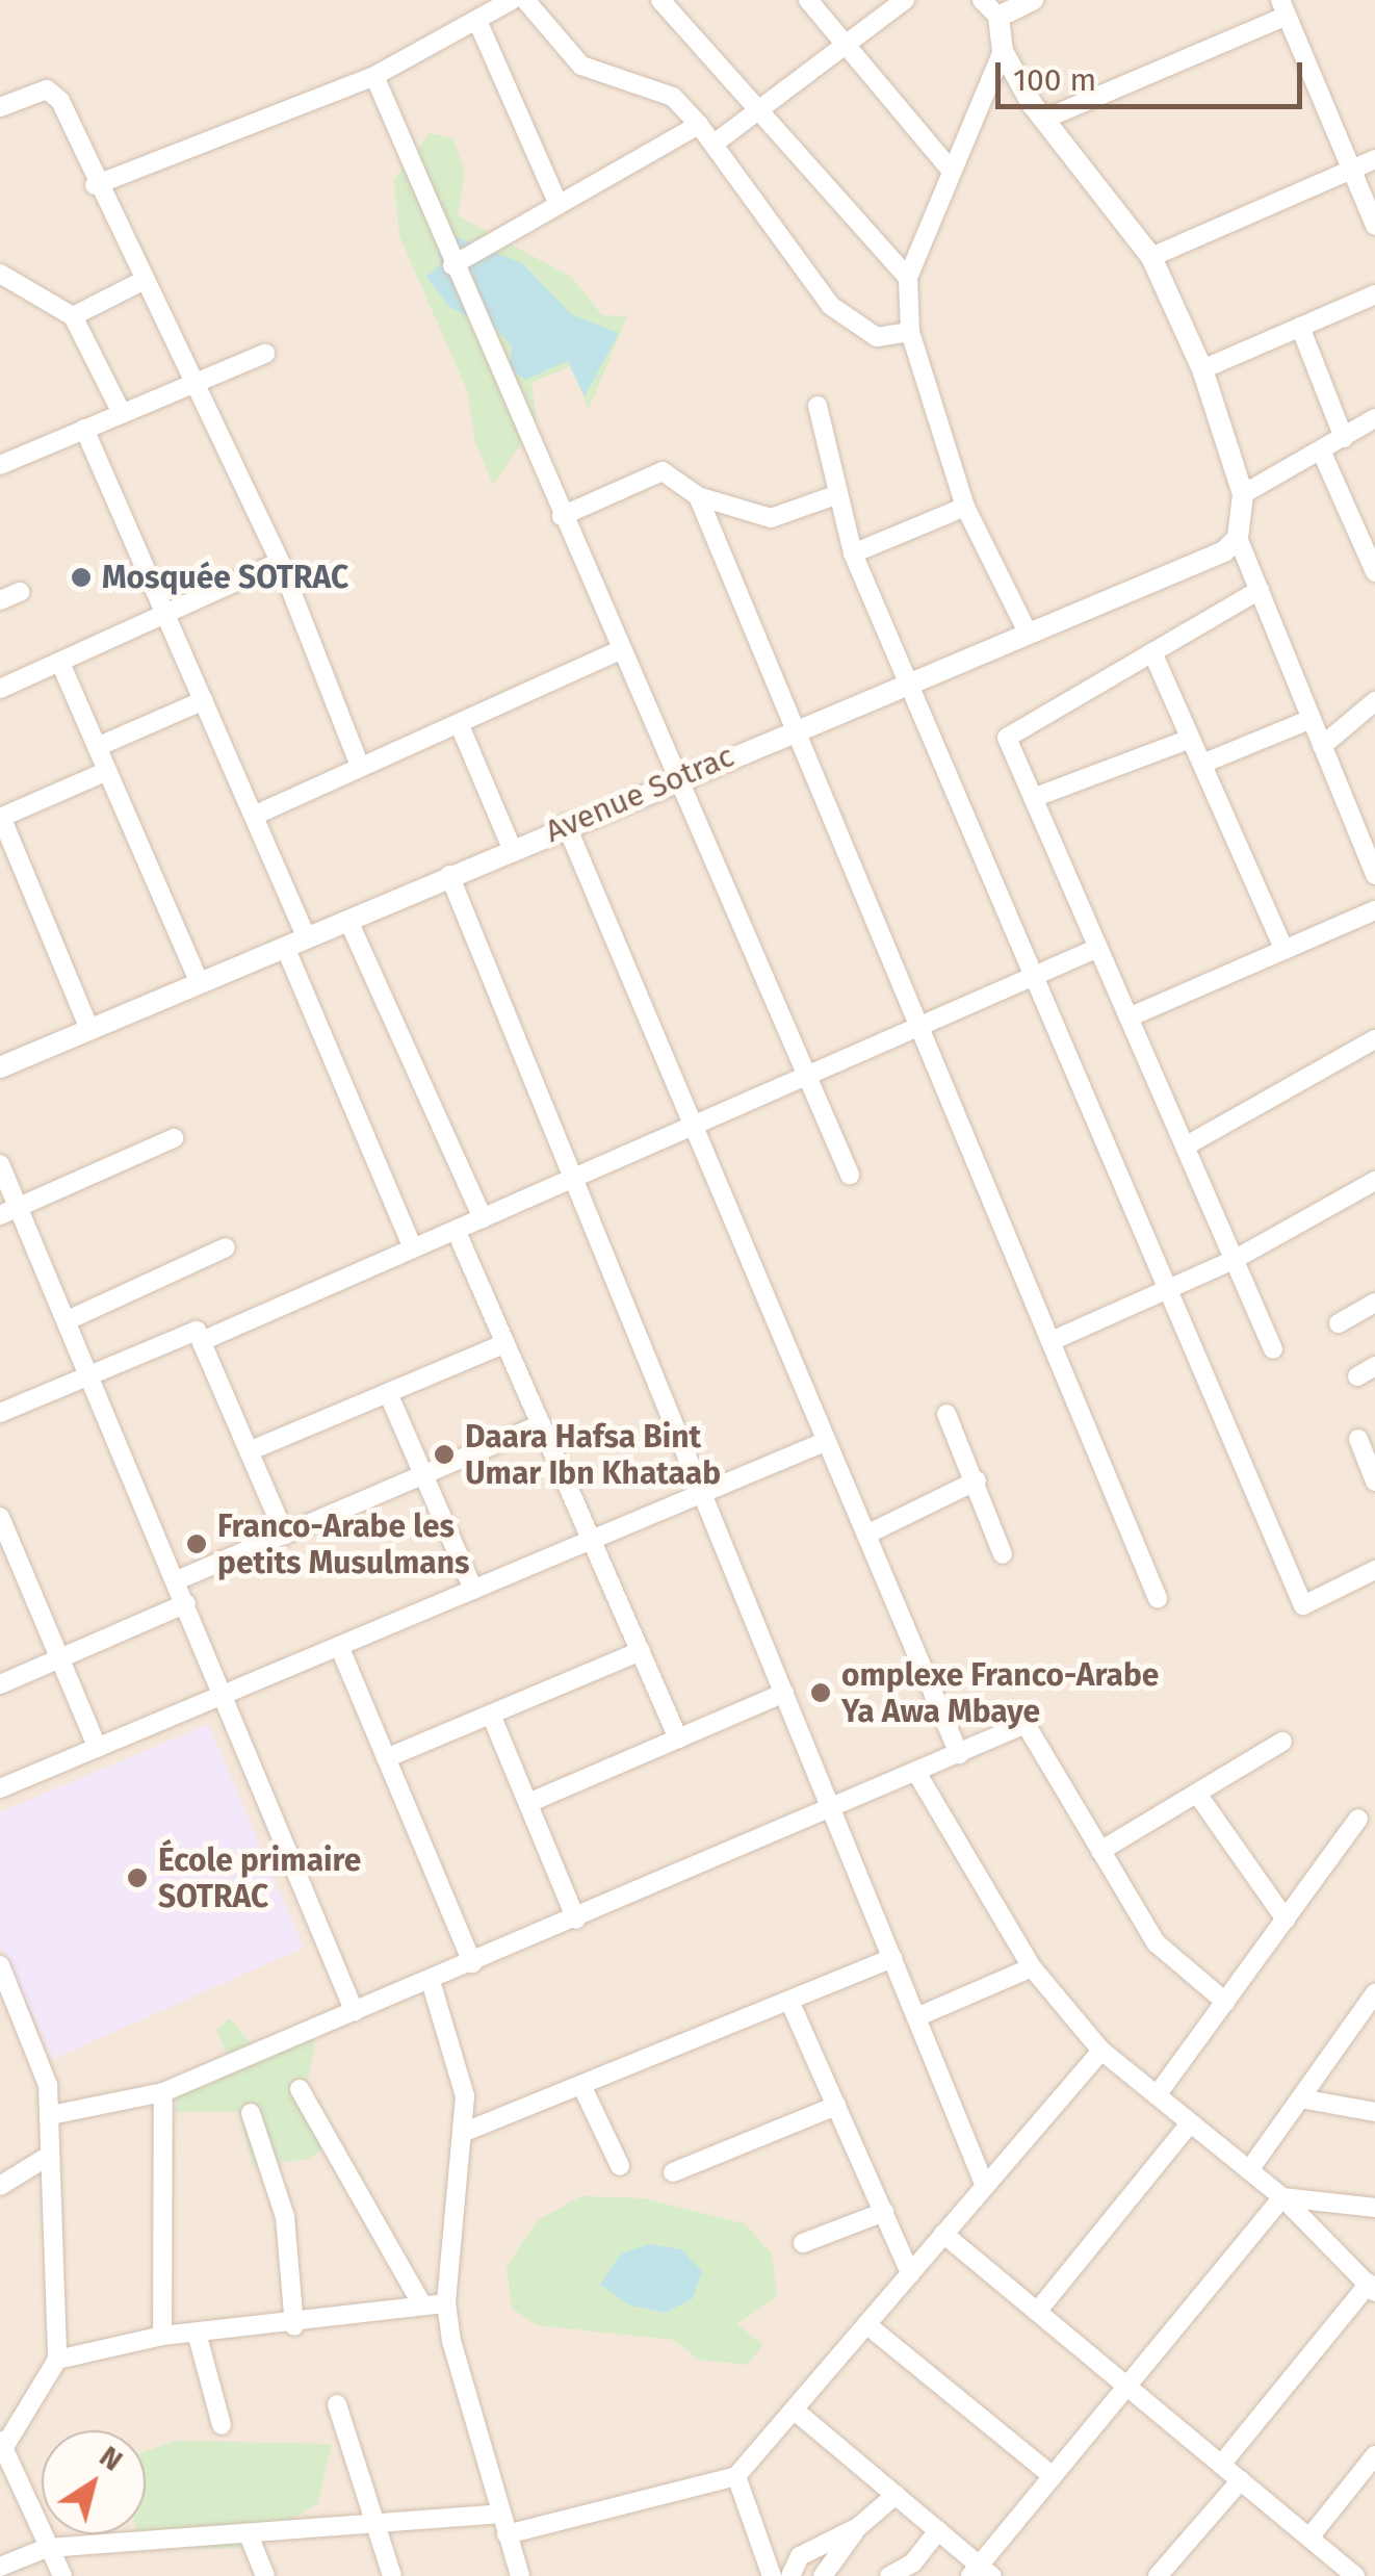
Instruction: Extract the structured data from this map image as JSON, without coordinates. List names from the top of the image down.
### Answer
{
  "streets": {
    "street": ["Avenue Sotrac"]
  },
  "places": [
    "Mosquée SOTRAC",
    "Daara Hafsa Bint Umar Ibn Khataab",
    "Franco-Arabe les petits Musulmans",
    "omplexe Franco-Arabe Ya Awa Mbaye",
    "École primaire SOTRAC"
  ],
  "scale_bar": "100 m",
  "north": "top right"
}
